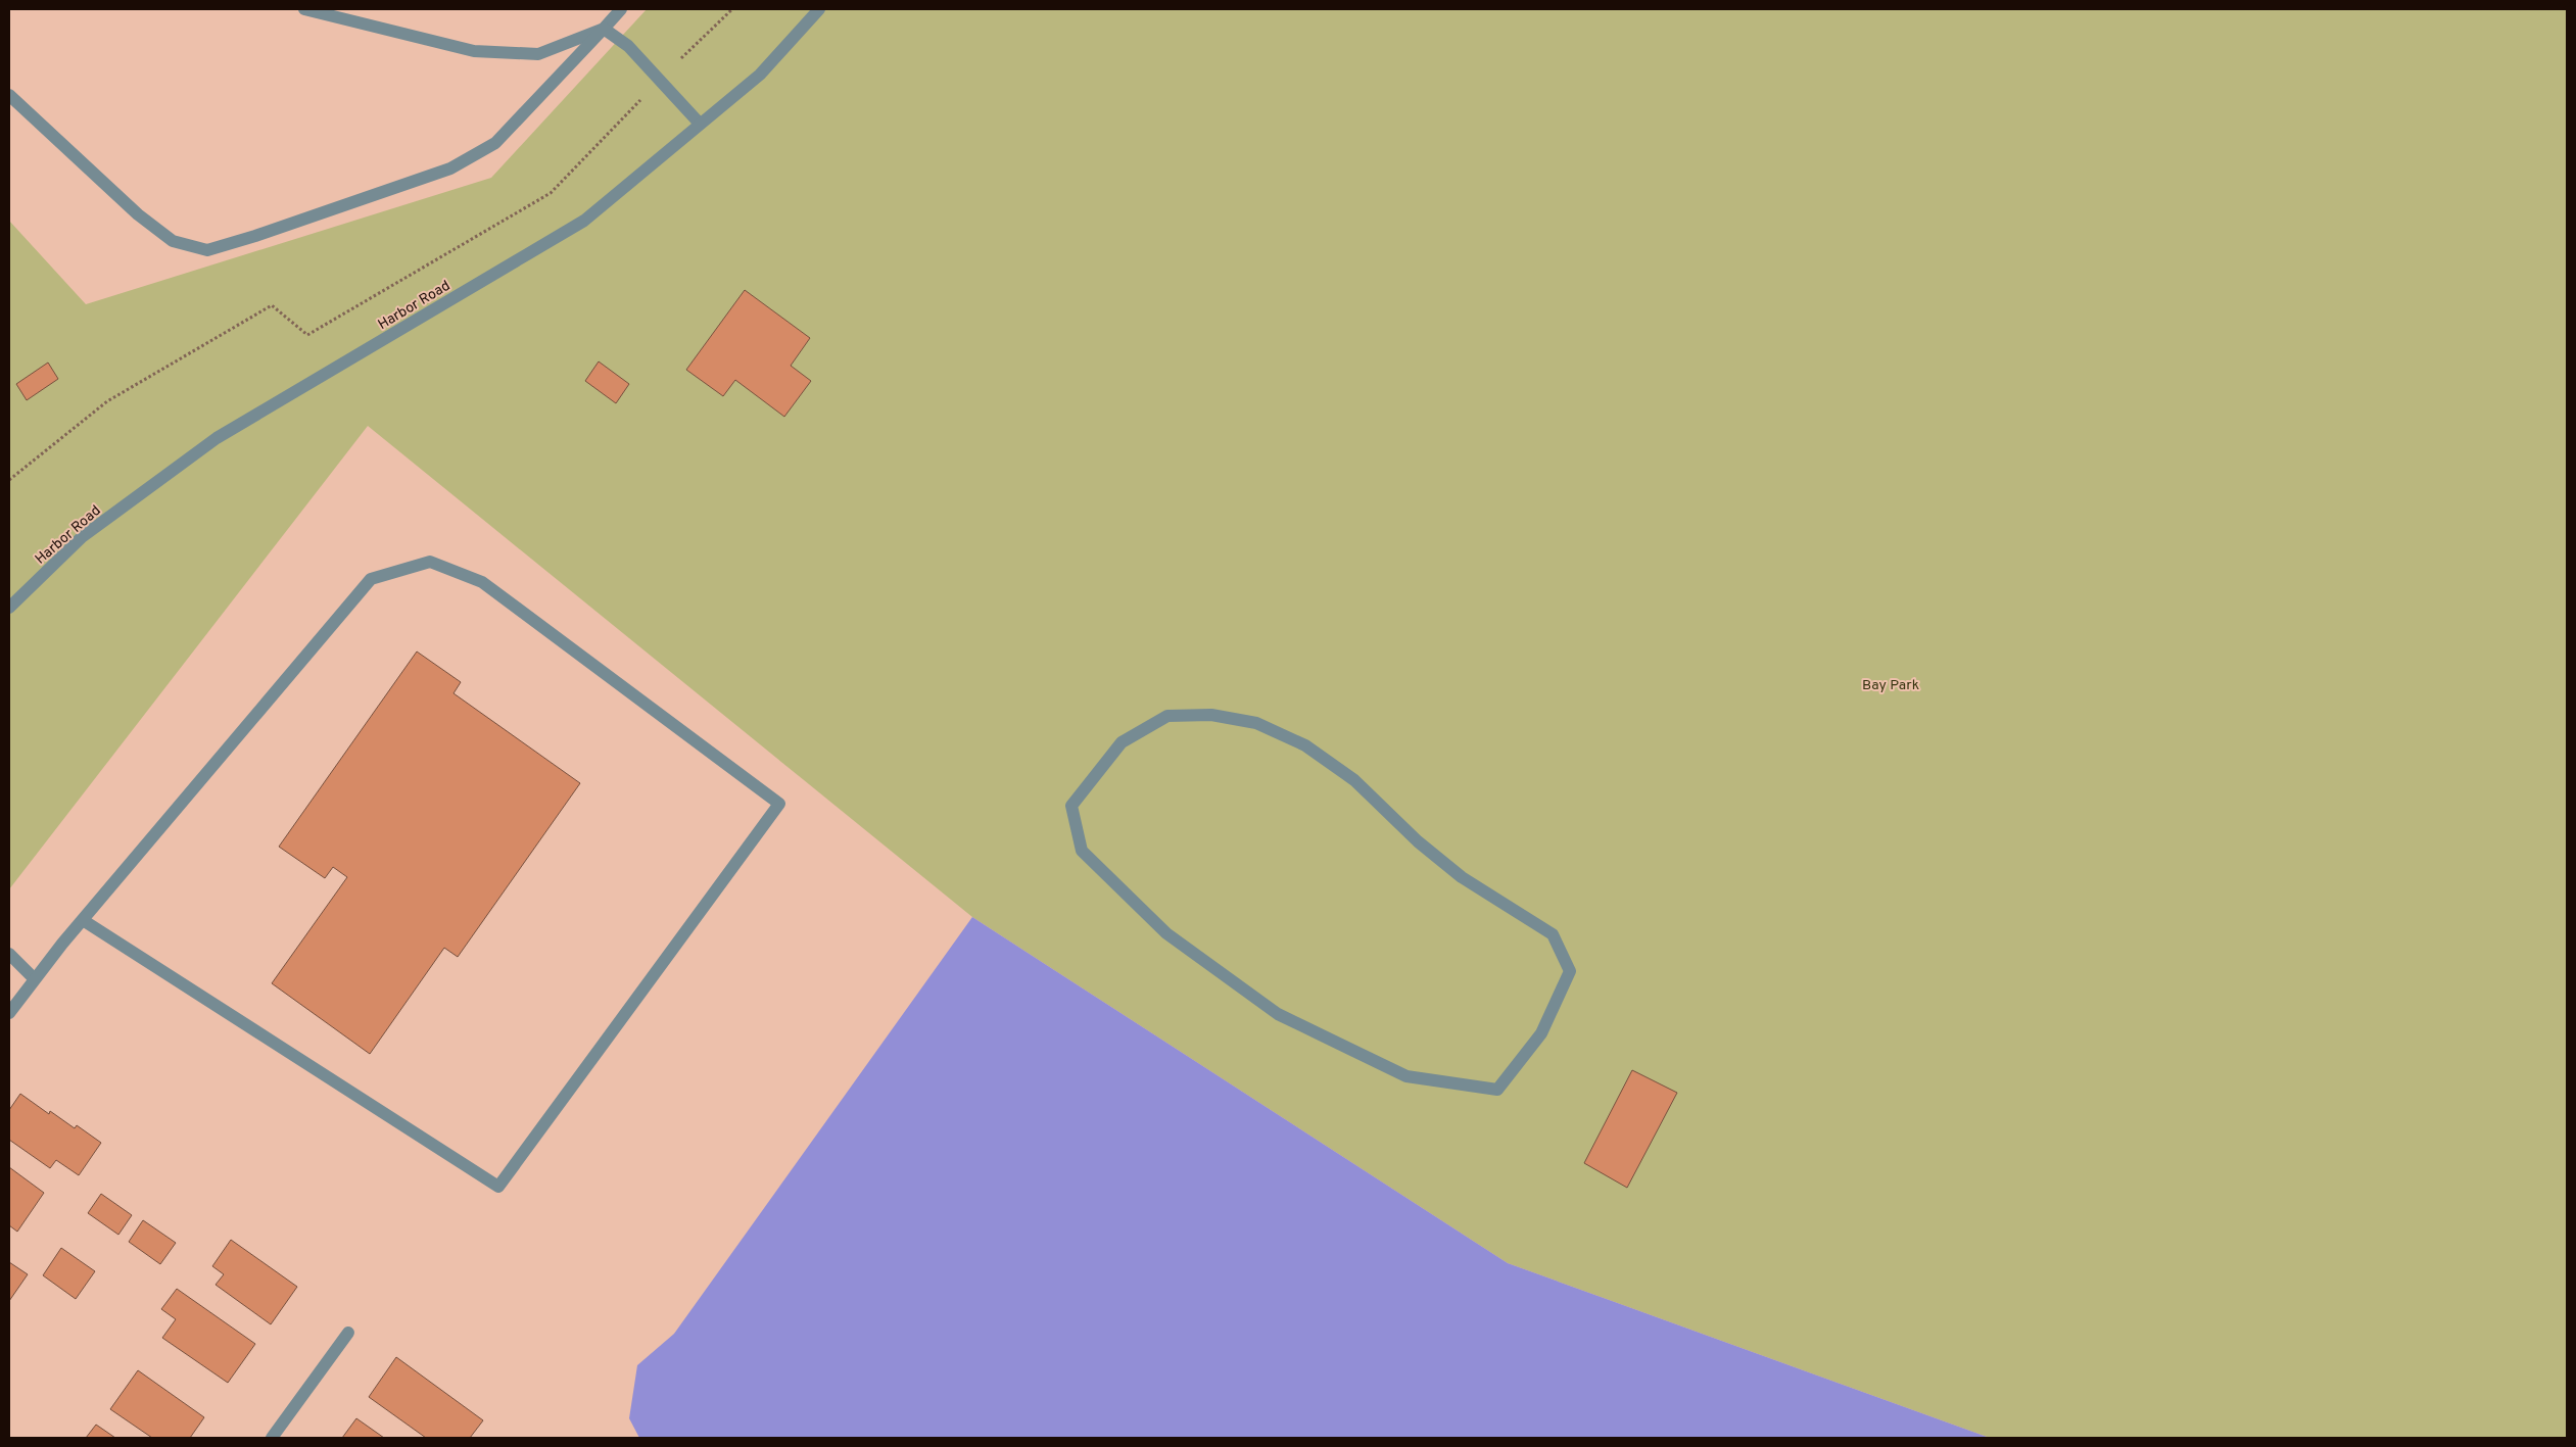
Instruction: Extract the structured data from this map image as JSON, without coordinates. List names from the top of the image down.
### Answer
{
  "streets": {
    "street": ["Harbor Road"]
  },
  "parks": ["Bay Park"]
}
